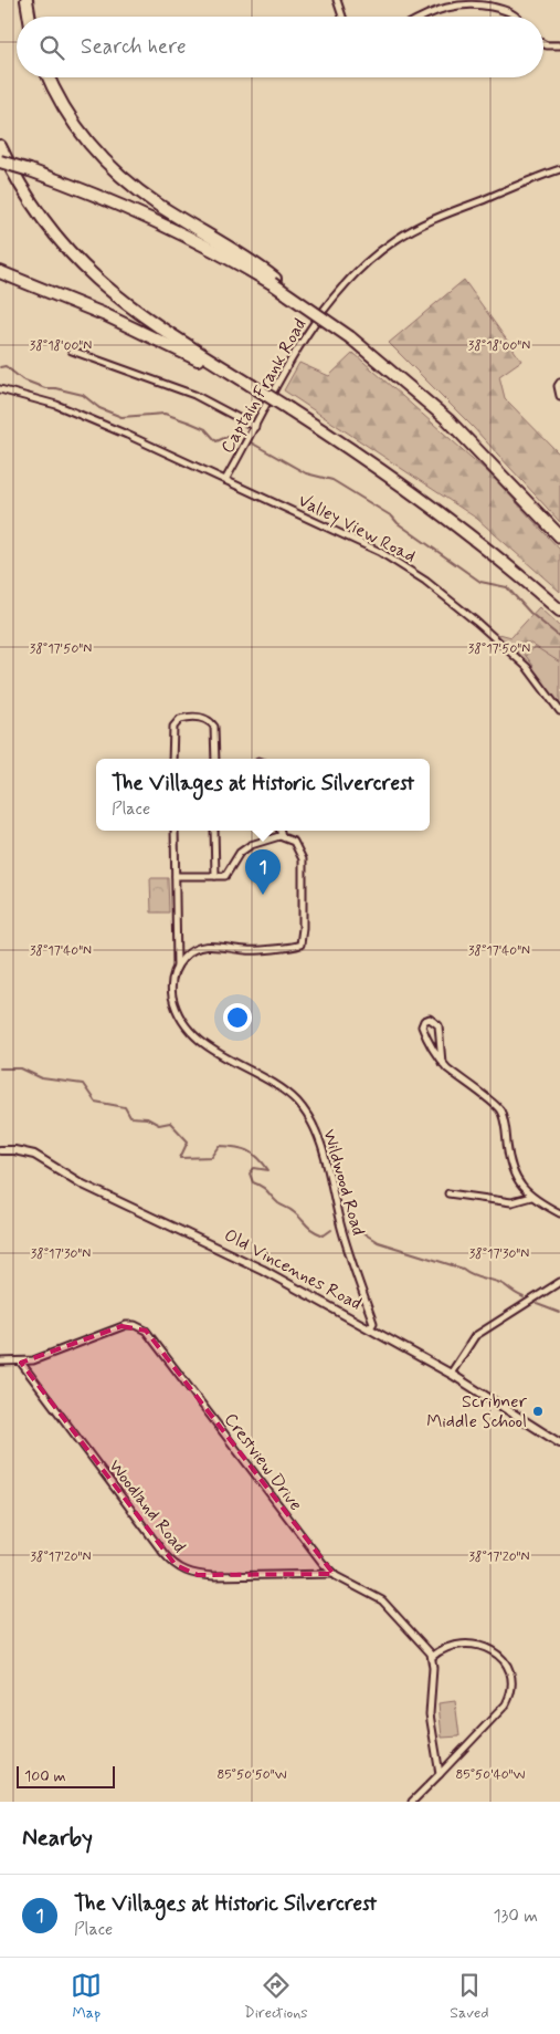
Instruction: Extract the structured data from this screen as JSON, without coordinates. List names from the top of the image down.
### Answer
{
  "streets": {
    "street": [
      "Captain Frank Road",
      "Valley View Road",
      "Wildwood Road",
      "Old Vincennes Road",
      "Crestview Drive",
      "Woodland Road"
    ]
  },
  "crossings": [
    ["Captain Frank Road", "Valley View Road"],
    ["Wildwood Road", "Old Vincennes Road"],
    ["Crestview Drive", "Woodland Road"]
  ],
  "places": ["Scribner Middle School"],
  "scale_bar": "100 m",
  "page": {
    "search": "Search here",
    "popup": ["The Villages at Historic Silvercrest", "Place"],
    "pins": "1",
    "scale": "100 m",
    "heading": "Nearby",
    "list": [
      {
        "mark": "1",
        "name": "The Villages at Historic Silvercrest",
        "note": "Place",
        "value": "130 m"
      }
    ],
    "nav": ["Map", "Directions", "Saved"]
  },
  "coordinates": [
    "38°18'00\"N",
    "38°17'50\"N",
    "38°17'40\"N",
    "38°17'30\"N",
    "38°17'20\"N",
    "85°50'50\"W",
    "85°50'40\"W"
  ]
}
